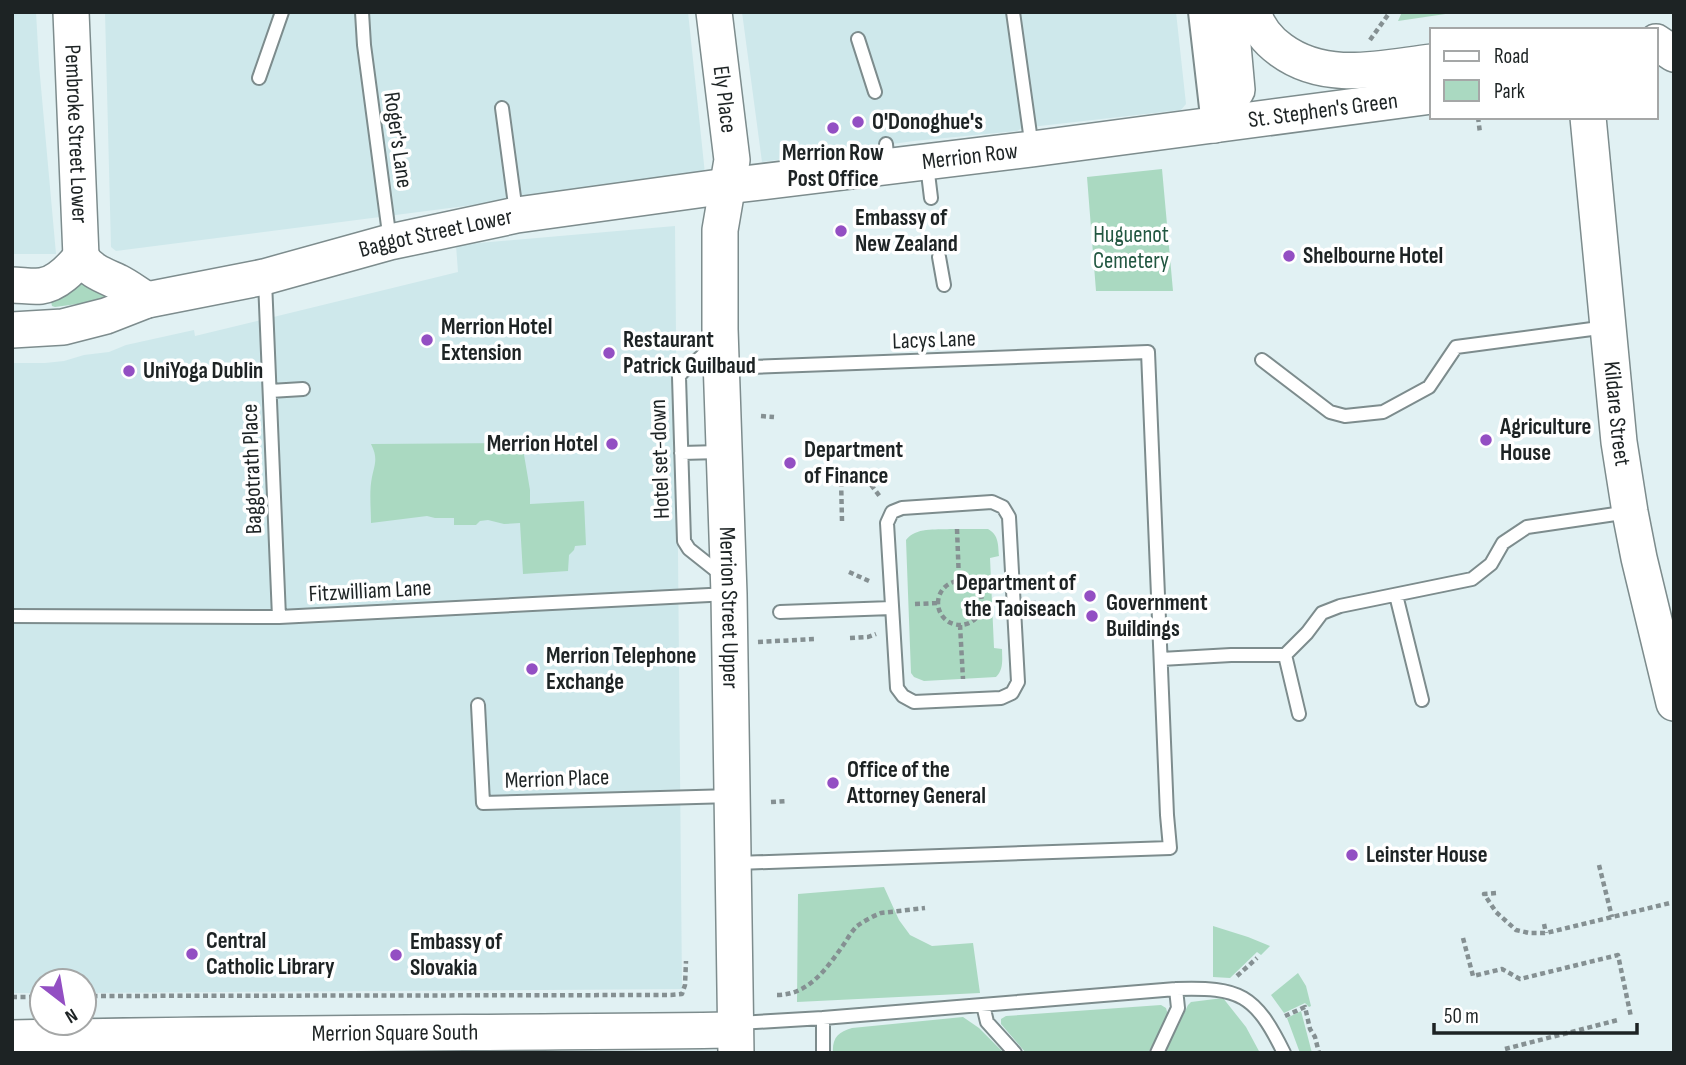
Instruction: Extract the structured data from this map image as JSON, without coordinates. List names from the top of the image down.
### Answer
{
  "streets": {
    "main road": [
      "Ely Place",
      "St. Stephen's Green",
      "Pembroke Street Lower",
      "Merrion Row",
      "Baggot Street Lower",
      "Kildare Street",
      "Merrion Street Upper",
      "Merrion Square South"
    ],
    "lane": [
      "Roger's Lane",
      "Lacys Lane",
      "Hotel set-down",
      "Baggotrath Place",
      "Fitzwilliam Lane",
      "Merrion Place"
    ]
  },
  "crossings": [
    ["Ely Place", "Merrion Row"],
    ["Ely Place", "Baggot Street Lower"],
    ["Ely Place", "Merrion Street Upper"],
    ["St. Stephen's Green", "Merrion Row"],
    ["Roger's Lane", "Baggot Street Lower"],
    ["Merrion Row", "Baggot Street Lower"],
    ["Merrion Row", "Merrion Street Upper"],
    ["Baggot Street Lower", "Baggotrath Place"],
    ["Baggot Street Lower", "Merrion Street Upper"],
    ["Lacys Lane", "Merrion Street Upper"],
    ["Hotel set-down", "Fitzwilliam Lane"],
    ["Hotel set-down", "Merrion Street Upper"],
    ["Baggotrath Place", "Fitzwilliam Lane"],
    ["Fitzwilliam Lane", "Merrion Street Upper"],
    ["Merrion Street Upper", "Merrion Place"],
    ["Merrion Street Upper", "Merrion Square South"]
  ],
  "parks": ["Huguenot Cemetery"],
  "places": [
    "O'Donoghue's",
    "Merrion Row Post Office",
    "Embassy of New Zealand",
    "Shelbourne Hotel",
    "Merrion Hotel Extension",
    "Restaurant Patrick Guilbaud",
    "UniYoga Dublin",
    "Agriculture House",
    "Merrion Hotel",
    "Department of Finance",
    "Department of the Taoiseach",
    "Government Buildings",
    "Merrion Telephone Exchange",
    "Office of the Attorney General",
    "Leinster House",
    "Central Catholic Library",
    "Embassy of Slovakia"
  ],
  "legend": ["Road", "Park"],
  "scale_bar": "50 m",
  "north": "bottom right"
}
